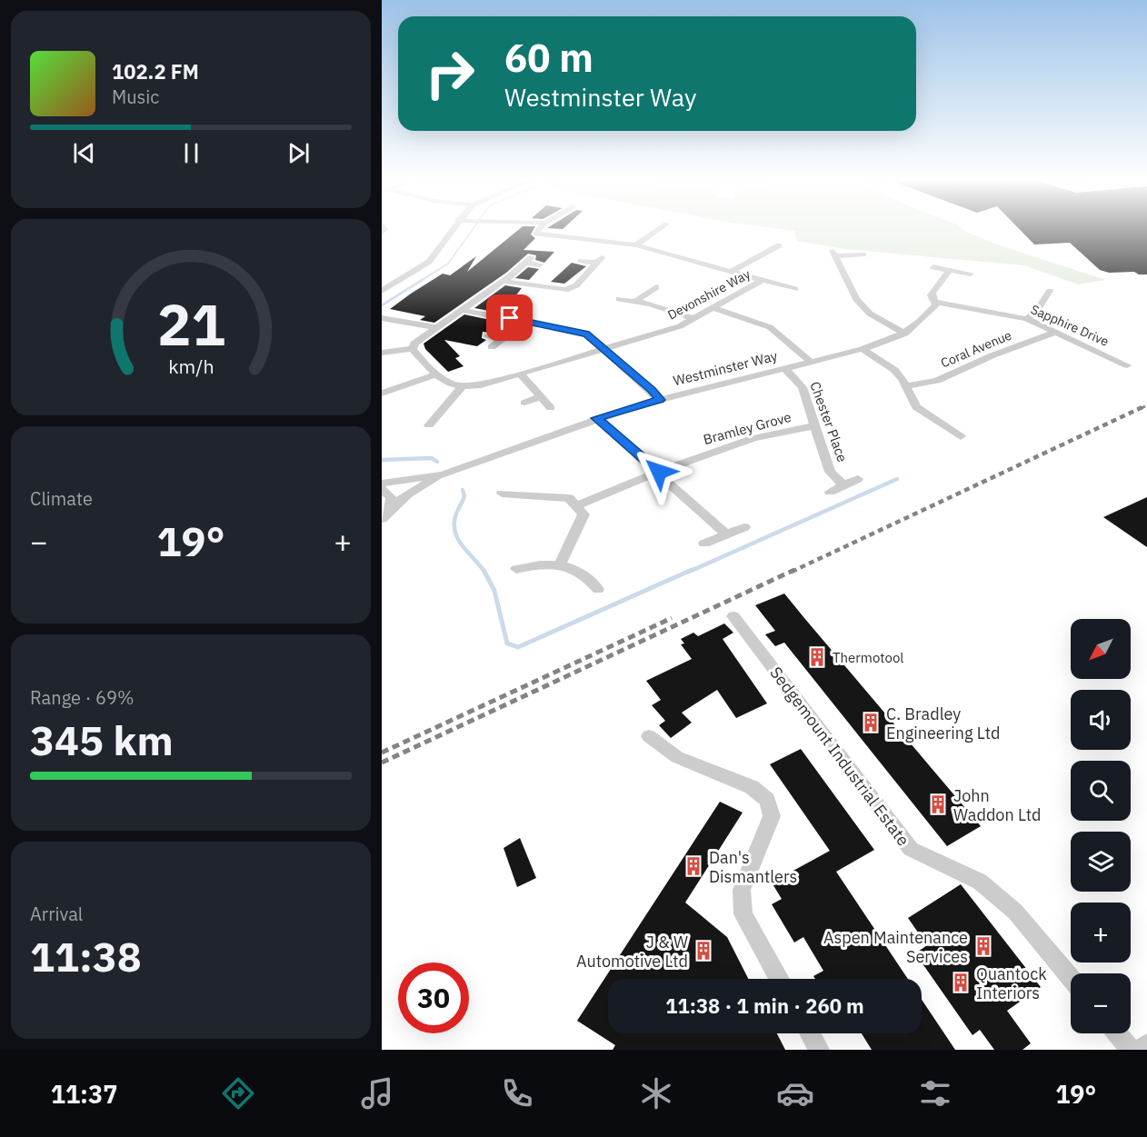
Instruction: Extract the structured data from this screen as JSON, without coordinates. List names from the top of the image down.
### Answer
{
  "streets": {
    "street": [
      "Devonshire Way",
      "Sapphire Drive",
      "Coral Avenue",
      "Westminster Way",
      "Chester Place",
      "Bramley Grove",
      "Sedgemount Industrial Estate"
    ]
  },
  "crossings": [
    ["Sapphire Drive", "Coral Avenue"],
    ["Sapphire Drive", "Westminster Way"],
    ["Westminster Way", "Chester Place"],
    ["Chester Place", "Bramley Grove"]
  ],
  "places": {
    "building": [
      "Thermotool",
      "C. Bradley Engineering Ltd",
      "John Waddon Ltd",
      "Dan's Dismantlers",
      "Aspen Maintenance Services",
      "J & W Automotive Ltd",
      "Quantock Interiors"
    ]
  },
  "north": "bottom left",
  "page": {
    "turn": ["60 m", "Westminster Way"],
    "song": ["102.2 FM", "Music"],
    "tile": [
      "Climate",
      ["Range · 69%", "345 km"],
      ["Arrival", "11:38"]
    ],
    "heat": ["−", "19°", "+"],
    "map_buttons": ["+", "−"],
    "limit": "30",
    "trip": "11:38 · 1 min · 260 m",
    "tabs": ["11:37", "19°"],
    "gauge": ["21", "km/h"]
  }
}
